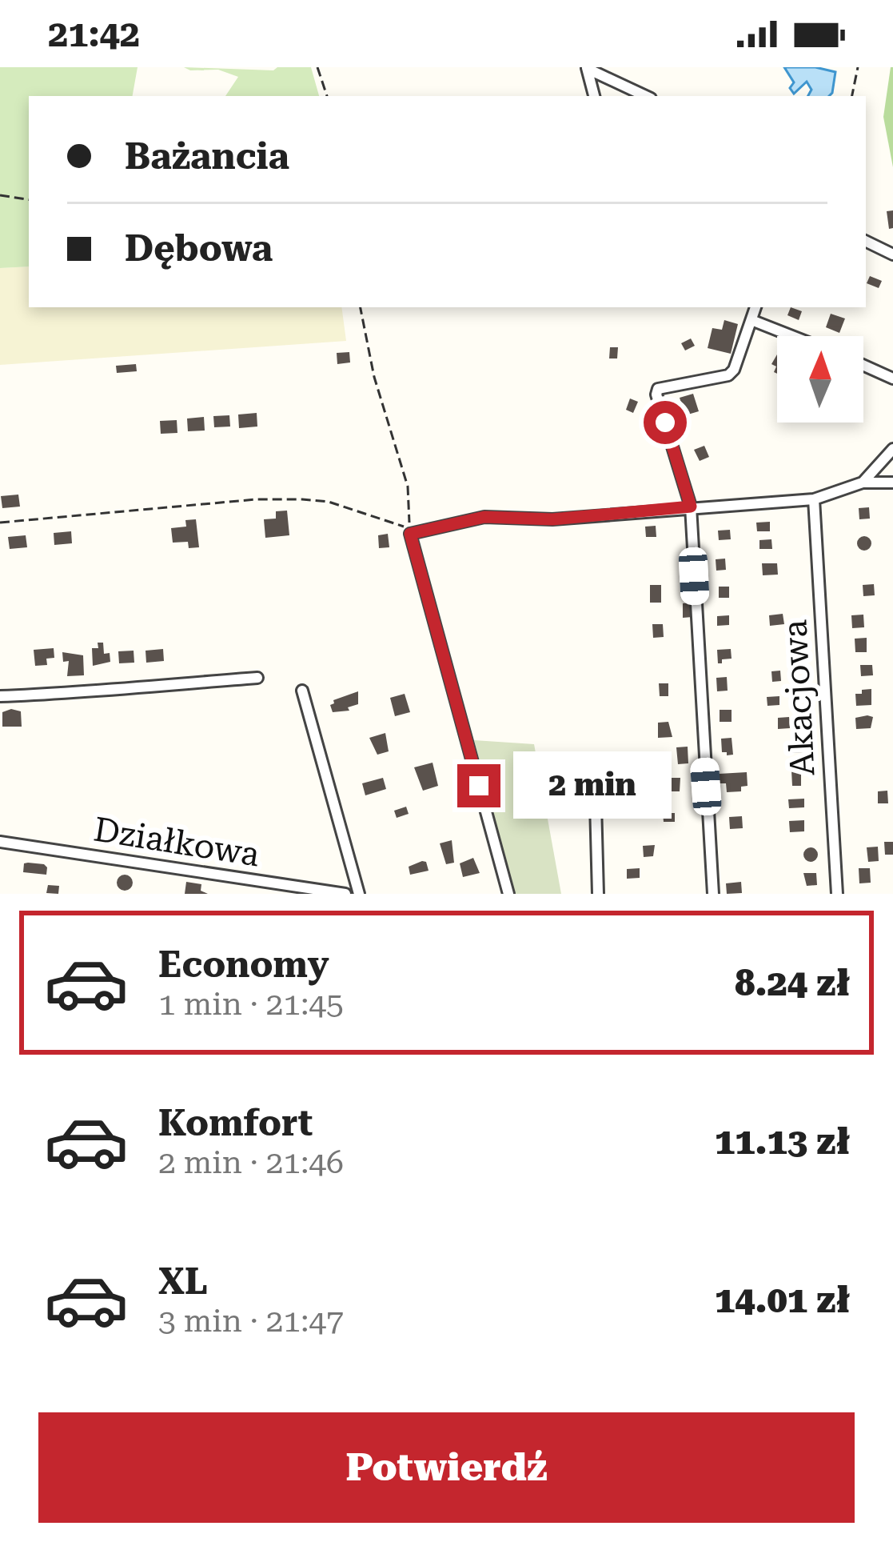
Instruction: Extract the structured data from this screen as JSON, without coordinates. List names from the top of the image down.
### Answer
{
  "streets": {
    "street": ["Akacjowa", "Działkowa"]
  },
  "north": "top",
  "page": {
    "status": "21:42",
    "banner": ["Bażancia", "Dębowa"],
    "bubble": "2 min",
    "list": [
      {
        "name": "Economy",
        "note": "1 min · 21:45",
        "value": "8.24 zł"
      },
      {
        "name": "Komfort",
        "note": "2 min · 21:46",
        "value": "11.13 zł"
      },
      {
        "name": "XL",
        "note": "3 min · 21:47",
        "value": "14.01 zł"
      }
    ],
    "buttons": "Potwierdź"
  }
}
